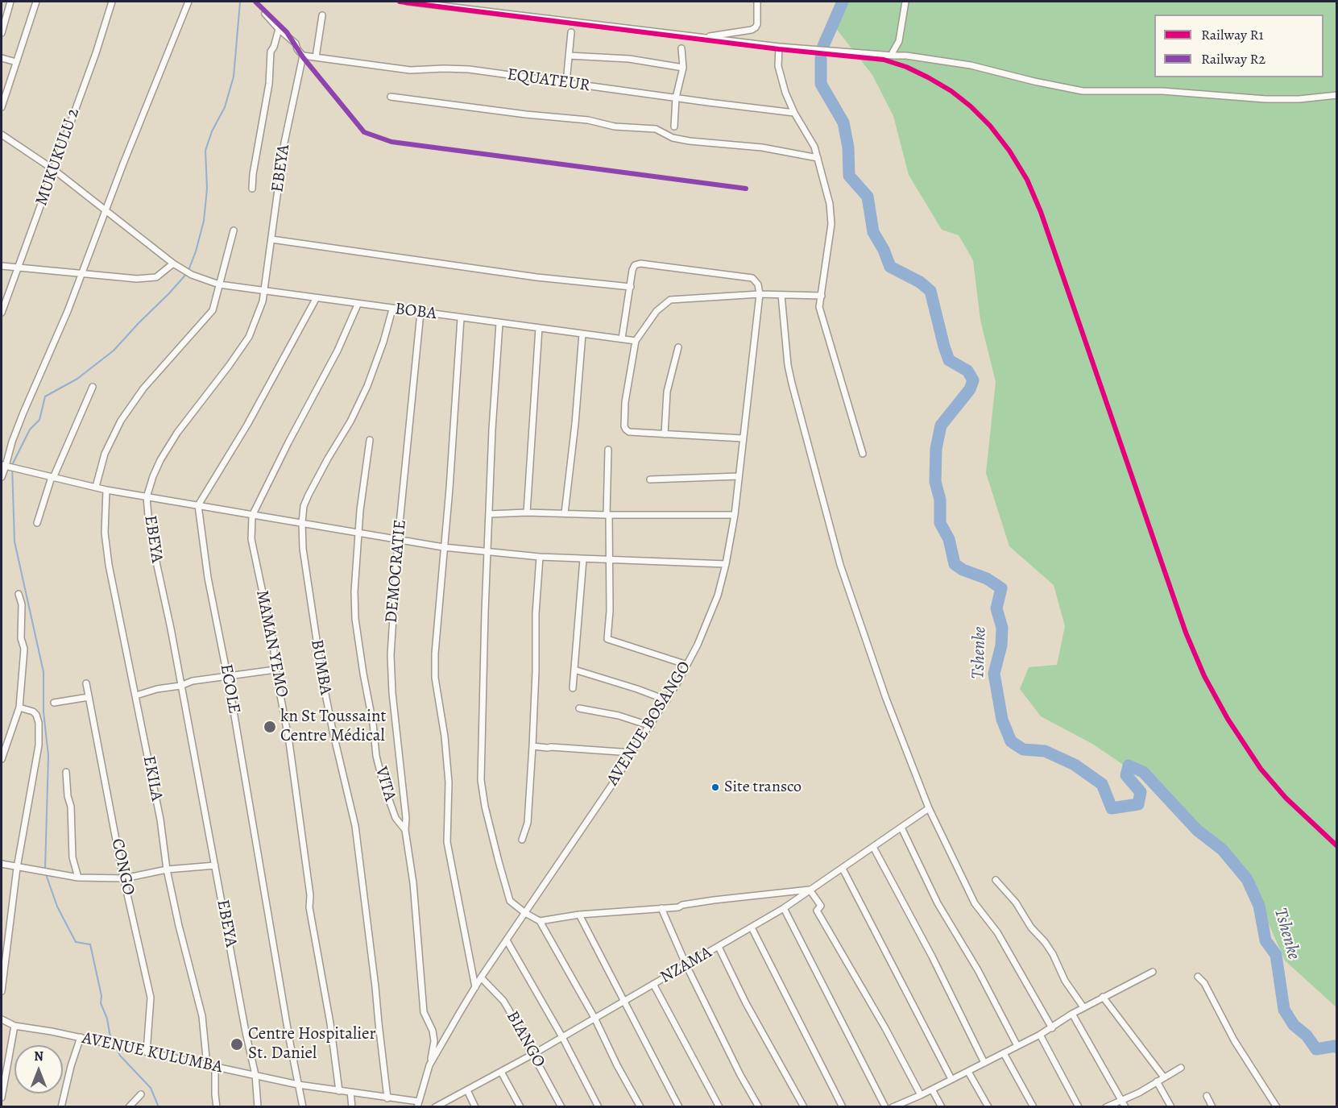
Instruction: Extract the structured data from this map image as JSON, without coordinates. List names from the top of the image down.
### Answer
{
  "streets": {
    "street": [
      "EQUATEUR",
      "MUKUKULU 2",
      "EBEYA",
      "BOBA",
      "DEMOCRATIE",
      "MAMAN YEMO",
      "BUMBA",
      "ECOLE",
      "AVENUE BOSANGO",
      "EKILA",
      "VITA",
      "CONGO",
      "NZAMA",
      "BIANGO",
      "AVENUE KULUMBA"
    ]
  },
  "crossings": [
    ["EQUATEUR", "EBEYA"],
    ["MUKUKULU 2", "BOBA"],
    ["EBEYA", "BOBA"],
    ["EBEYA", "AVENUE KULUMBA"],
    ["BOBA", "DEMOCRATIE"],
    ["BOBA", "MAMAN YEMO"],
    ["BOBA", "BUMBA"],
    ["DEMOCRATIE", "VITA"],
    ["MAMAN YEMO", "AVENUE KULUMBA"],
    ["BUMBA", "AVENUE KULUMBA"],
    ["ECOLE", "AVENUE KULUMBA"],
    ["AVENUE BOSANGO", "VITA"],
    ["AVENUE BOSANGO", "BIANGO"],
    ["AVENUE BOSANGO", "AVENUE KULUMBA"],
    ["EKILA", "AVENUE KULUMBA"],
    ["CONGO", "AVENUE KULUMBA"],
    ["NZAMA", "BIANGO"]
  ],
  "water": ["Tshenke"],
  "places": ["kn St Toussaint Centre Médical", "Site transco", "Centre Hospitalier St. Daniel"],
  "lines": ["rail line R1", "rail line R2"],
  "legend": ["Railway R1", "Railway R2"],
  "north": "top"
}
